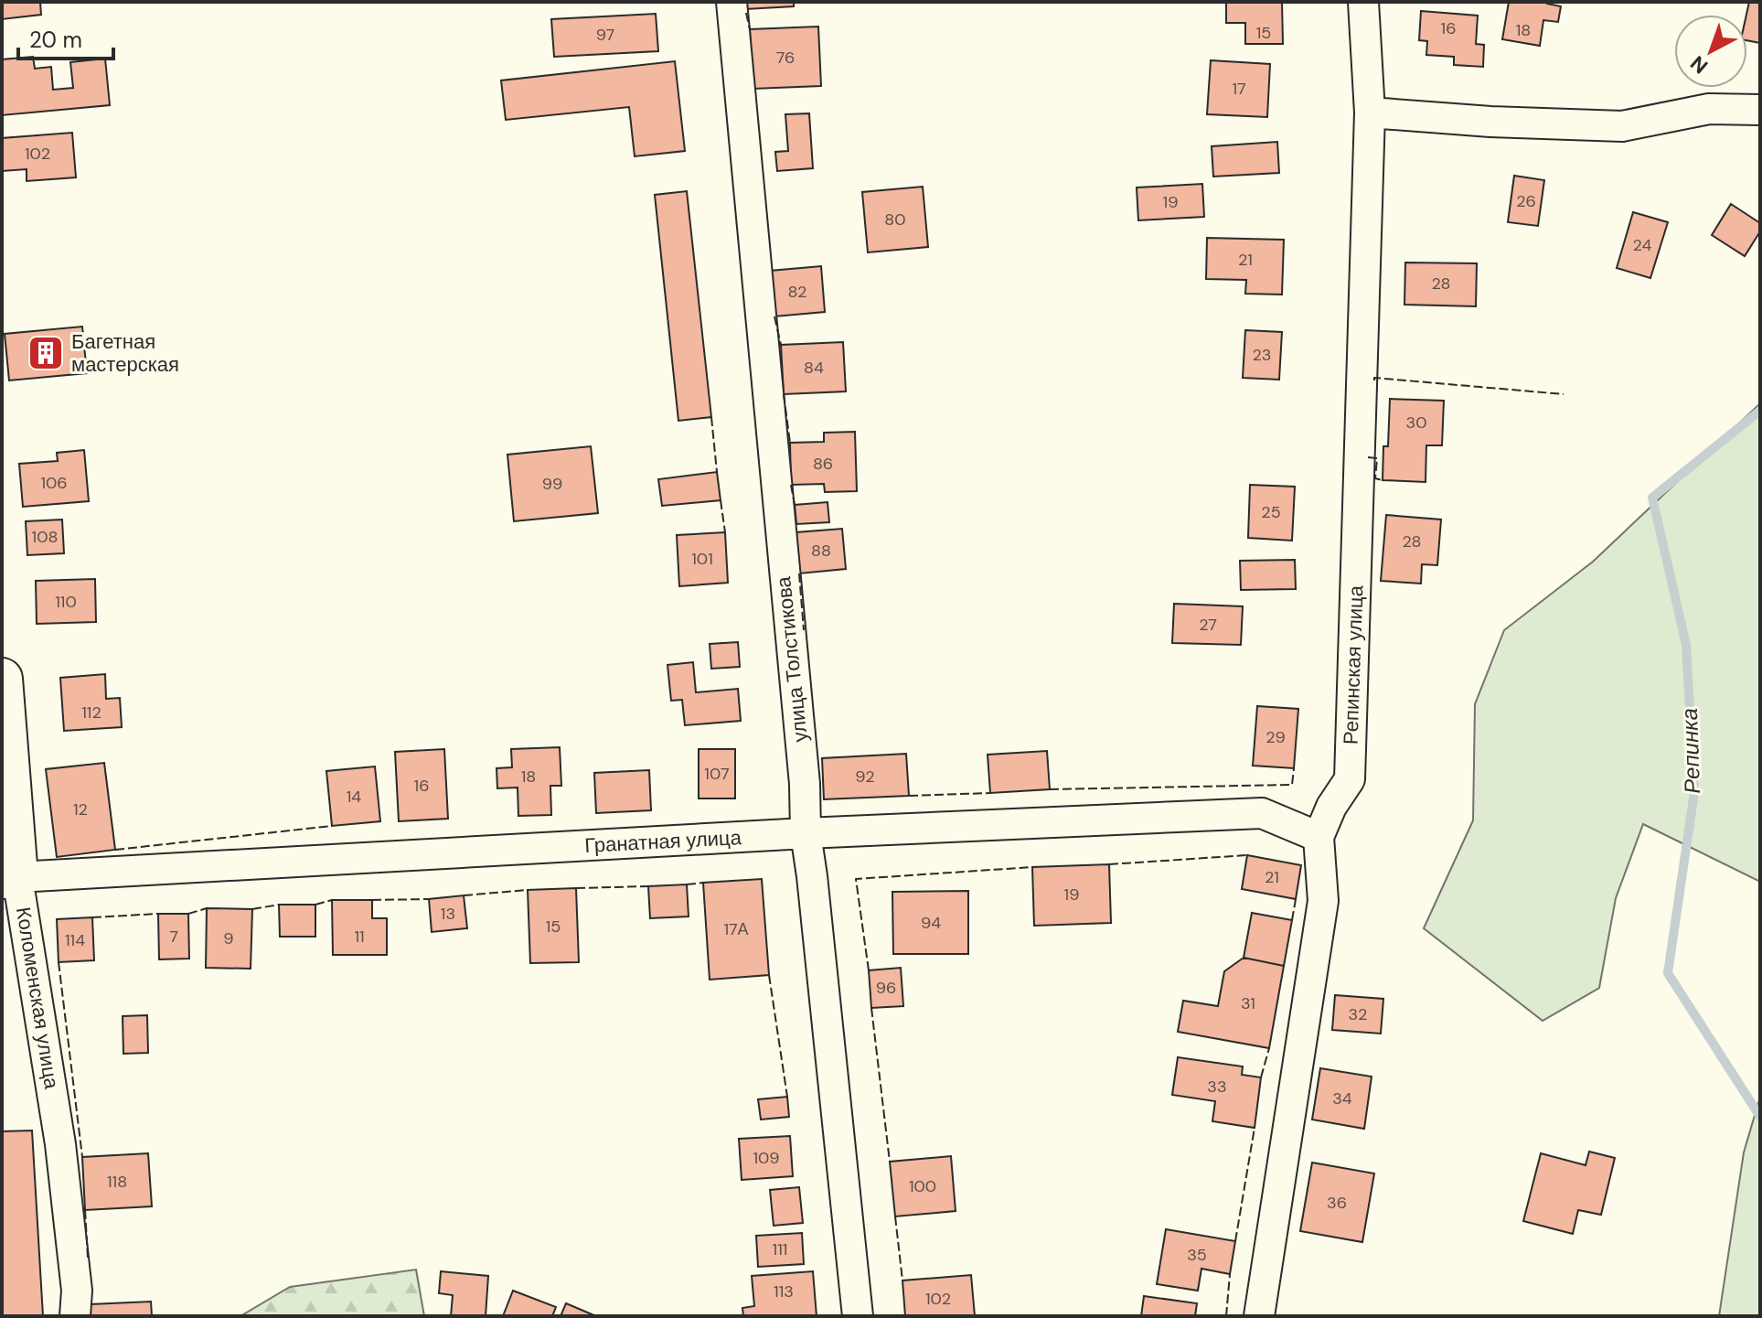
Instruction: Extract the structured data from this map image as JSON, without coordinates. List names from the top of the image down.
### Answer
{
  "streets": {
    "main road": ["Коломенская улица"],
    "street": ["улица Толстикова", "Репинская улица", "Гранатная улица"]
  },
  "crossings": [
    ["улица Толстикова", "Гранатная улица"],
    ["Репинская улица", "Гранатная улица"],
    ["Гранатная улица", "Коломенская улица"]
  ],
  "water": ["Репинка"],
  "places": {
    "building": ["Багетная мастерская"]
  },
  "house_numbers": [
    "16",
    "18",
    "15",
    "97",
    "76",
    "17",
    "102",
    "26",
    "19",
    "80",
    "24",
    "21",
    "28",
    "82",
    "23",
    "84",
    "30",
    "86",
    "106",
    "99",
    "25",
    "108",
    "28",
    "88",
    "101",
    "110",
    "27",
    "112",
    "29",
    "107",
    "18",
    "92",
    "16",
    "14",
    "12",
    "21",
    "19",
    "13",
    "94",
    "15",
    "17А",
    "7",
    "11",
    "9",
    "114",
    "96",
    "31",
    "32",
    "33",
    "34",
    "109",
    "118",
    "100",
    "36",
    "111",
    "35",
    "113",
    "102"
  ],
  "scale_bar": "20 m",
  "north": "bottom left"
}
